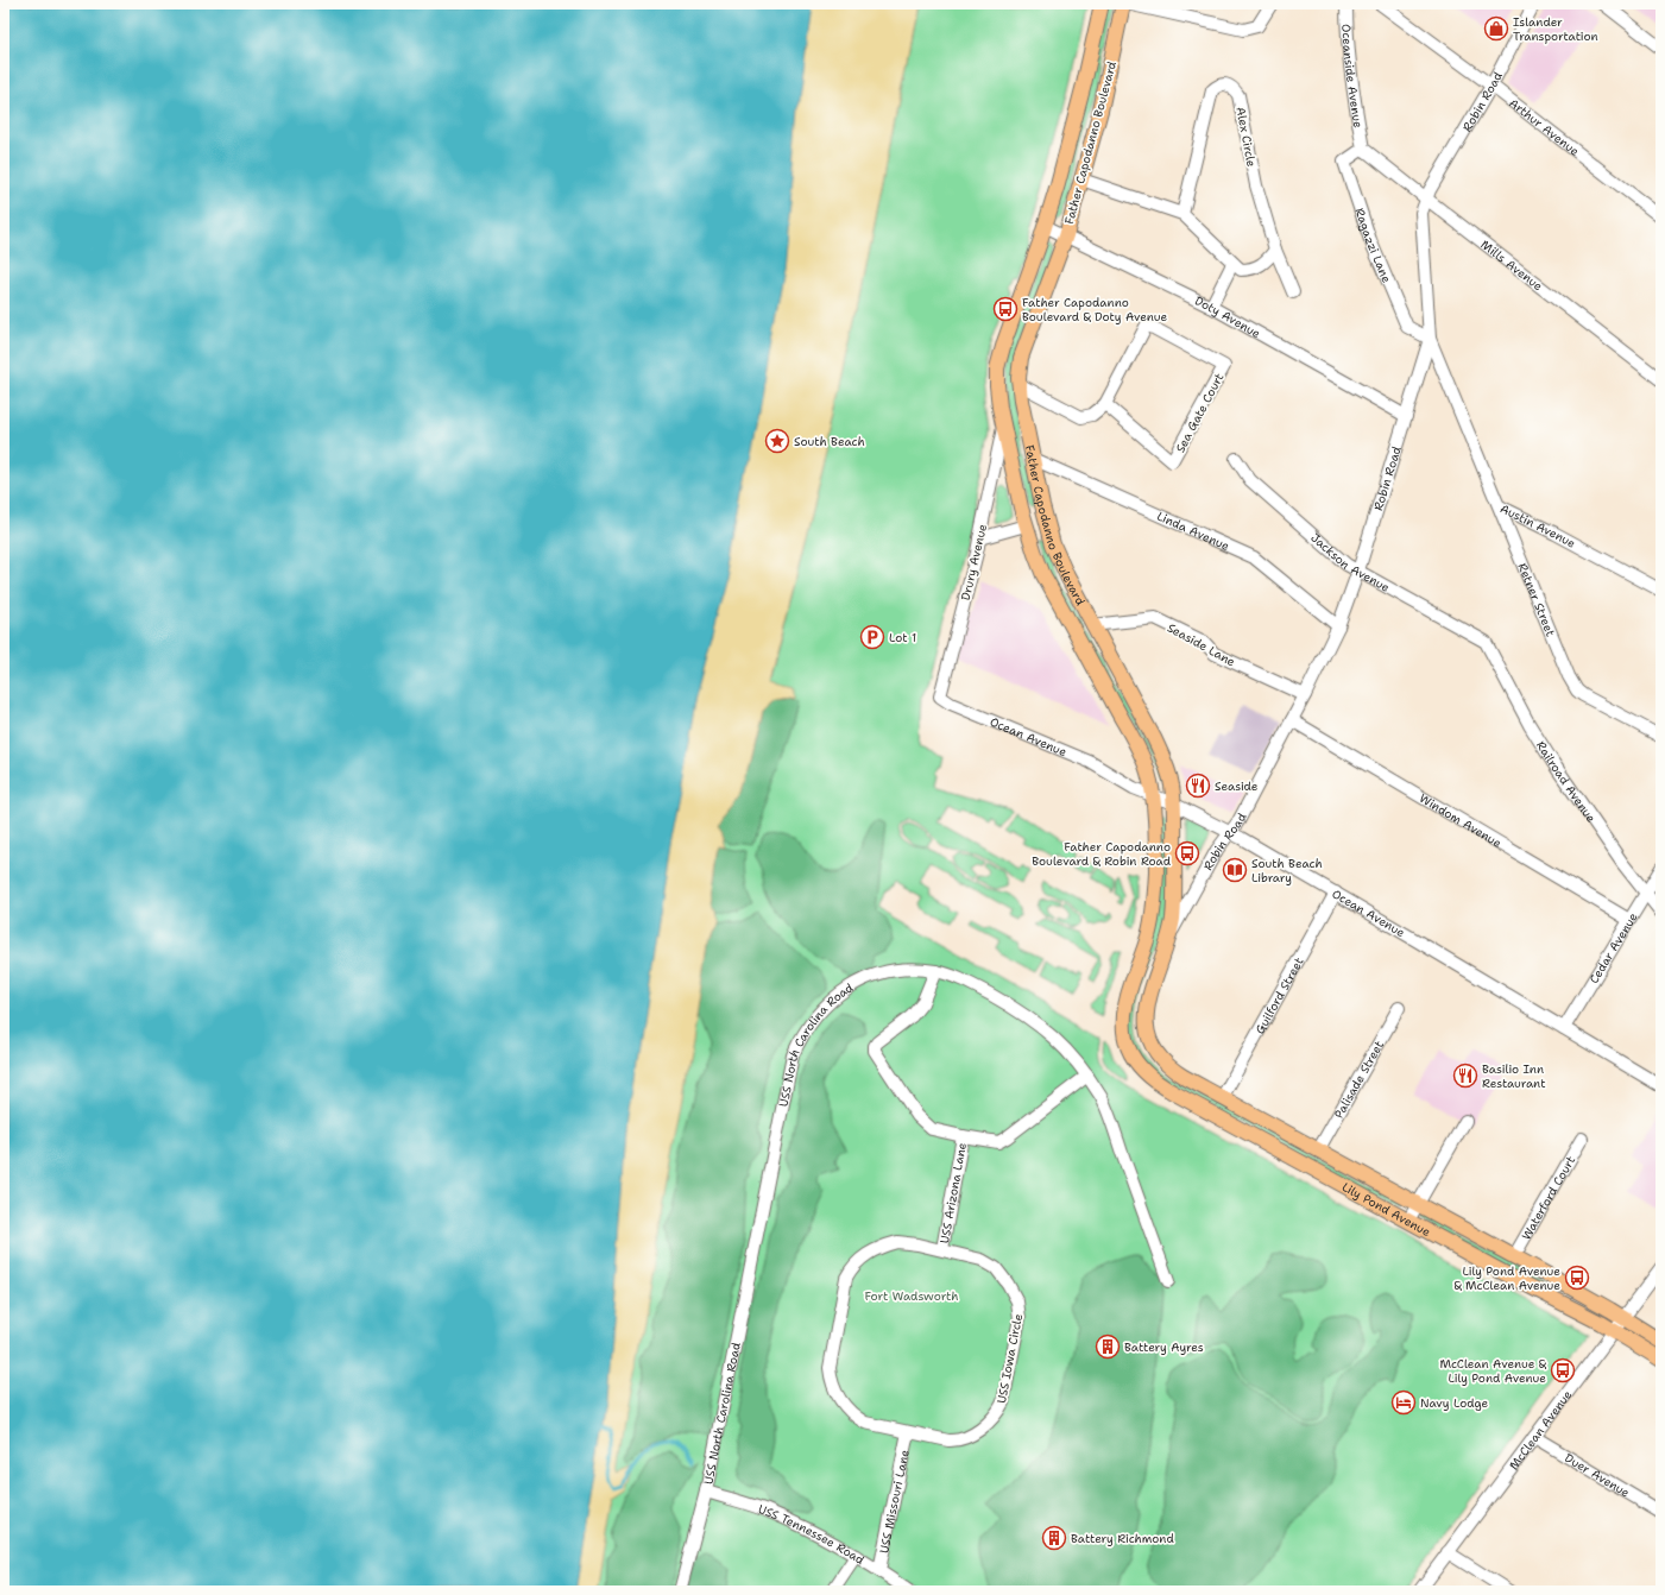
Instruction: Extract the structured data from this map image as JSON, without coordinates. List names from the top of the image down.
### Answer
{
  "streets": {
    "main road": ["Father Capodanno Boulevard", "Lily Pond Avenue"],
    "street": [
      "Oceanside Avenue",
      "Robin Road",
      "Arthur Avenue",
      "Alex Circle",
      "Ragazzi Lane",
      "Mills Avenue",
      "Doty Avenue",
      "Sea Gate Court",
      "Austin Avenue",
      "Linda Avenue",
      "Jackson Avenue",
      "Drury Avenue",
      "Retner Street",
      "Seaside Lane",
      "Ocean Avenue",
      "Railroad Avenue",
      "Windom Avenue",
      "Cedar Avenue",
      "Guilford Street",
      "USS North Carolina Road",
      "Palisade Street",
      "USS Arizona Lane",
      "Waterford Court",
      "USS Iowa Circle",
      "McClean Avenue",
      "Duer Avenue",
      "USS Missouri Lane",
      "USS Tennessee Road"
    ]
  },
  "crossings": [
    ["Oceanside Avenue", "Ragazzi Lane"],
    ["Oceanside Avenue", "Mills Avenue"],
    ["Robin Road", "Arthur Avenue"],
    ["Robin Road", "Father Capodanno Boulevard"],
    ["Robin Road", "Ragazzi Lane"],
    ["Robin Road", "Mills Avenue"],
    ["Robin Road", "Doty Avenue"],
    ["Robin Road", "Austin Avenue"],
    ["Robin Road", "Linda Avenue"],
    ["Robin Road", "Jackson Avenue"],
    ["Robin Road", "Seaside Lane"],
    ["Robin Road", "Ocean Avenue"],
    ["Robin Road", "Windom Avenue"],
    ["Father Capodanno Boulevard", "Doty Avenue"],
    ["Father Capodanno Boulevard", "Linda Avenue"],
    ["Father Capodanno Boulevard", "Drury Avenue"],
    ["Father Capodanno Boulevard", "Seaside Lane"],
    ["Father Capodanno Boulevard", "Ocean Avenue"],
    ["Father Capodanno Boulevard", "Lily Pond Avenue"],
    ["Ragazzi Lane", "Mills Avenue"],
    ["Ragazzi Lane", "Austin Avenue"],
    ["Austin Avenue", "Retner Street"],
    ["Jackson Avenue", "Railroad Avenue"],
    ["Drury Avenue", "Ocean Avenue"],
    ["Ocean Avenue", "Cedar Avenue"],
    ["Ocean Avenue", "Guilford Street"],
    ["Railroad Avenue", "Cedar Avenue"],
    ["Windom Avenue", "Cedar Avenue"],
    ["Guilford Street", "Lily Pond Avenue"],
    ["USS North Carolina Road", "USS Tennessee Road"],
    ["Palisade Street", "Lily Pond Avenue"],
    ["USS Arizona Lane", "USS Iowa Circle"],
    ["Waterford Court", "Lily Pond Avenue"],
    ["Lily Pond Avenue", "McClean Avenue"],
    ["USS Iowa Circle", "USS Missouri Lane"],
    ["McClean Avenue", "Duer Avenue"],
    ["USS Missouri Lane", "USS Tennessee Road"]
  ],
  "parks": ["Fort Wadsworth"],
  "places": {
    "shop": ["Islander Transportation"],
    "bus stop": [
      "Father Capodanno Boulevard & Doty Avenue",
      "Father Capodanno Boulevard & Robin Road",
      "Lily Pond Avenue & McClean Avenue",
      "McClean Avenue & Lily Pond Avenue"
    ],
    "place": ["South Beach"],
    "parking": ["Lot 1"],
    "restaurant": ["Seaside", "Basilio Inn Restaurant"],
    "library": ["South Beach Library"],
    "building": ["Battery Ayres", "Battery Richmond"],
    "hotel": ["Navy Lodge"]
  }
}
